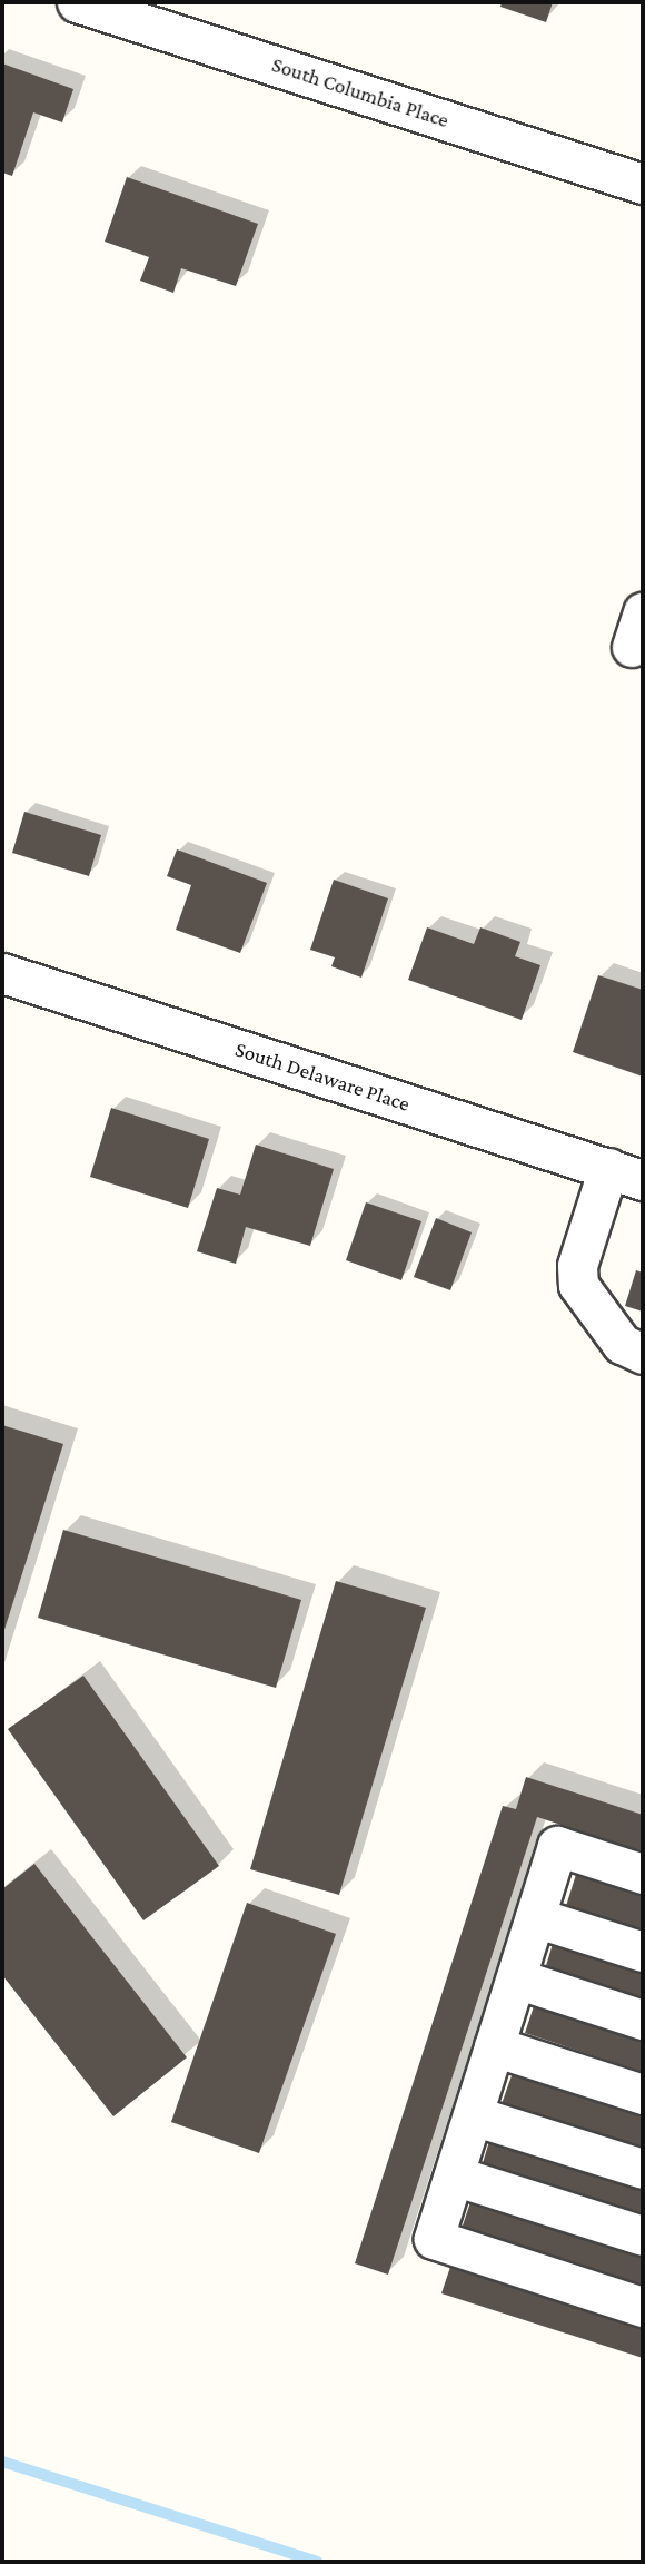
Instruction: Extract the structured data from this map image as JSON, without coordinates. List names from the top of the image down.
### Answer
{
  "streets": {
    "street": ["South Columbia Place", "South Delaware Place"]
  }
}
